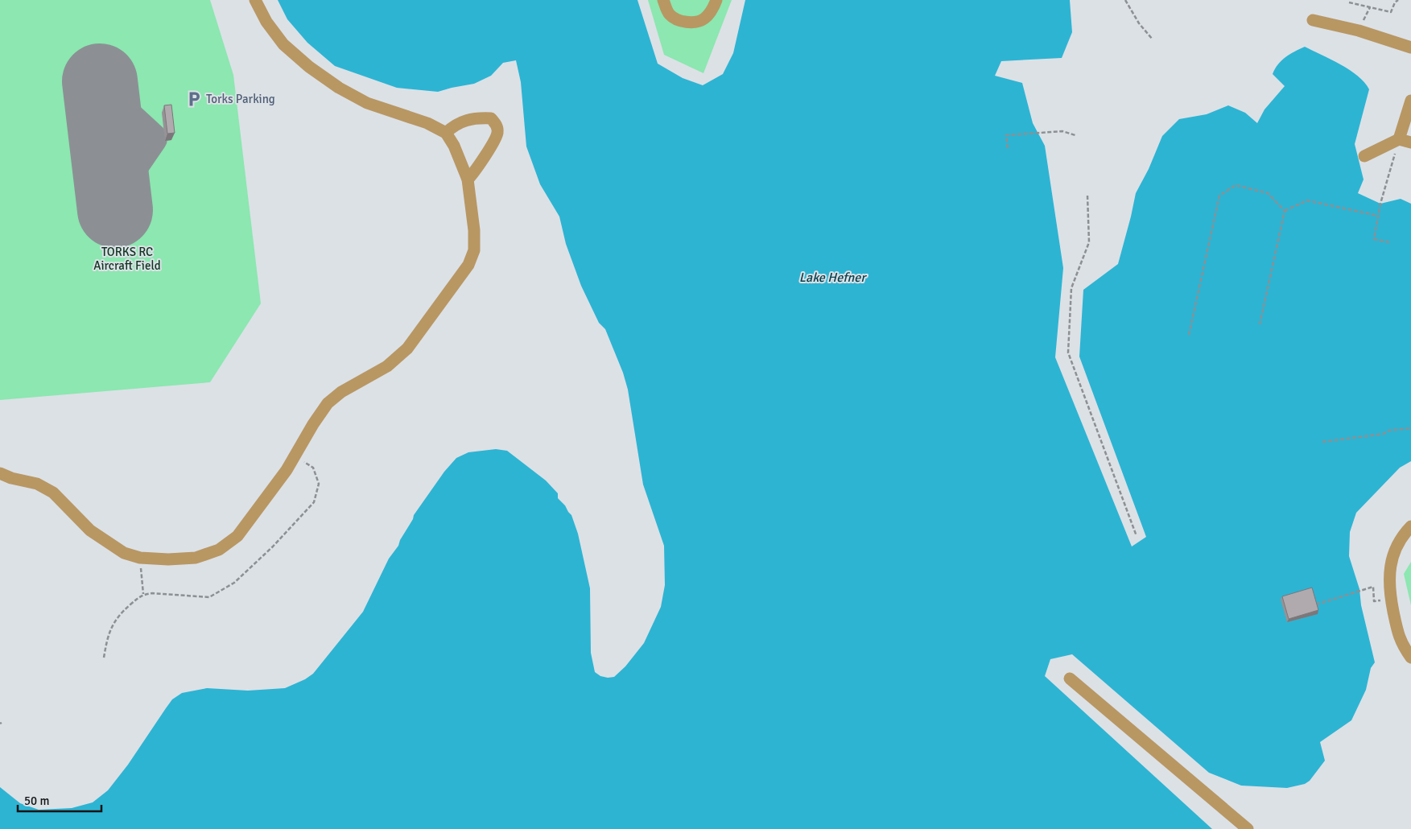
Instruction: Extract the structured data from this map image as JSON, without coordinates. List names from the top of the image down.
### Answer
{
  "water": ["Lake Hefner"],
  "parks": ["TORKS RC Aircraft Field"],
  "places": {
    "parking": ["Torks Parking"]
  },
  "scale_bar": "50 m"
}
